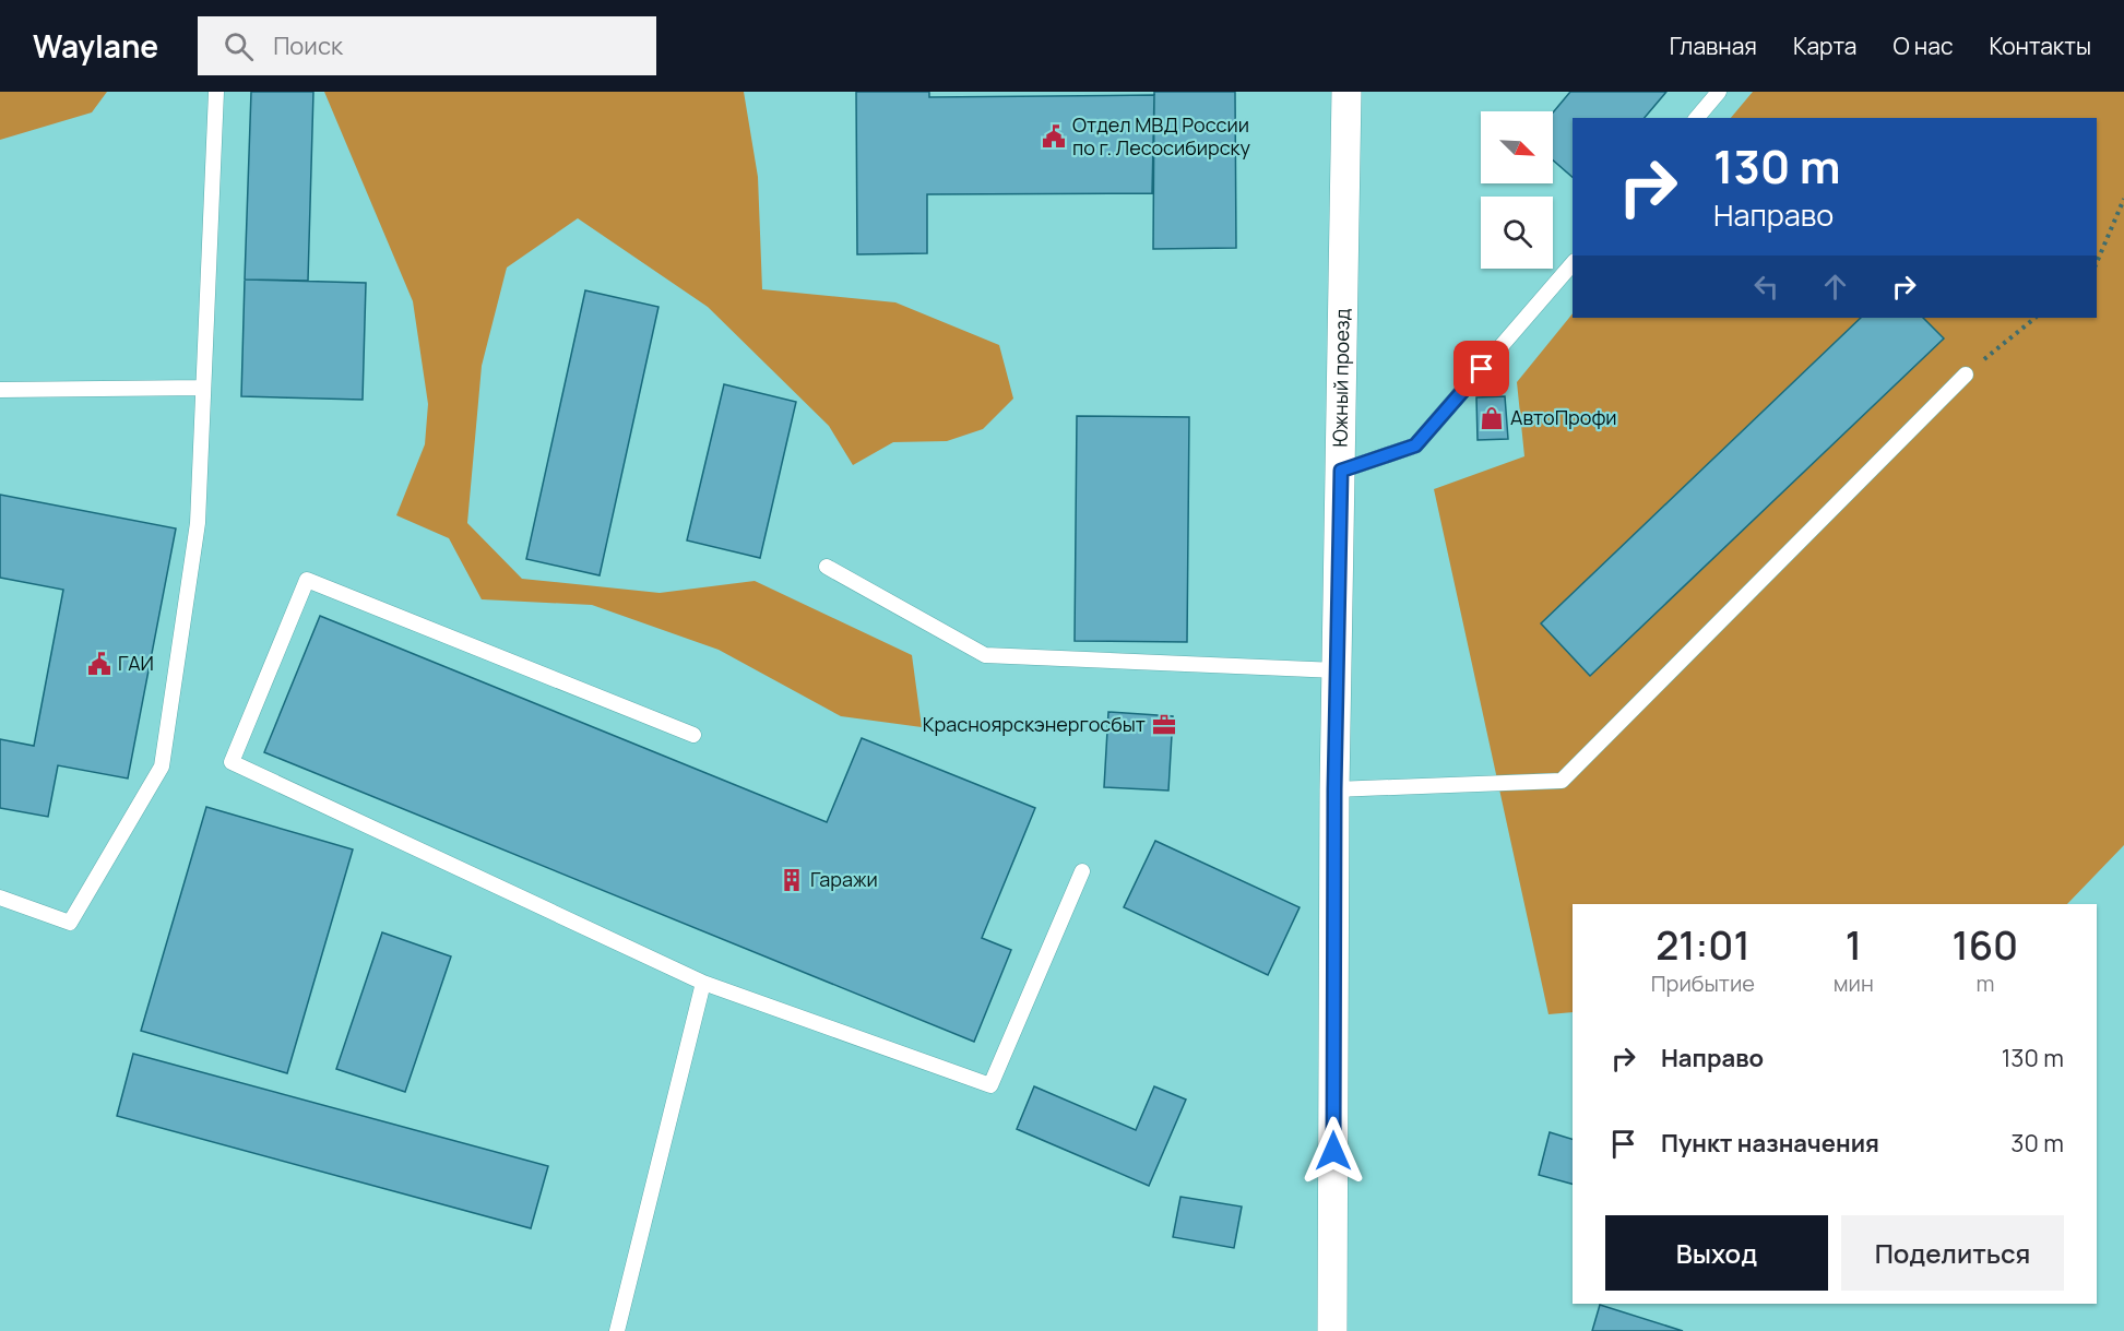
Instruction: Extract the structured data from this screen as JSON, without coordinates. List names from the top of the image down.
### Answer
{
  "streets": {
    "street": ["Южный проезд"]
  },
  "places": {
    "public building": ["Отдел МВД России по г. Лесосибирску", "ГАИ"],
    "shop": ["АвтоПрофи"],
    "office": ["Красноярскэнергосбыт"],
    "building": ["Гаражи"]
  },
  "north": "bottom right",
  "page": {
    "header": "Waylane",
    "search": "Поиск",
    "nav": [
      "Главная",
      "Карта",
      "О нас",
      "Контакты"
    ],
    "turn": ["130 m", "Направо"],
    "eta": [
      "21:01",
      "Прибытие",
      "1",
      "мин",
      "160",
      "m"
    ],
    "list": [
      {
        "name": "Направо",
        "value": "130 m"
      },
      {
        "name": "Пункт назначения",
        "value": "30 m"
      }
    ],
    "buttons": ["Выход", "Поделиться"]
  }
}
